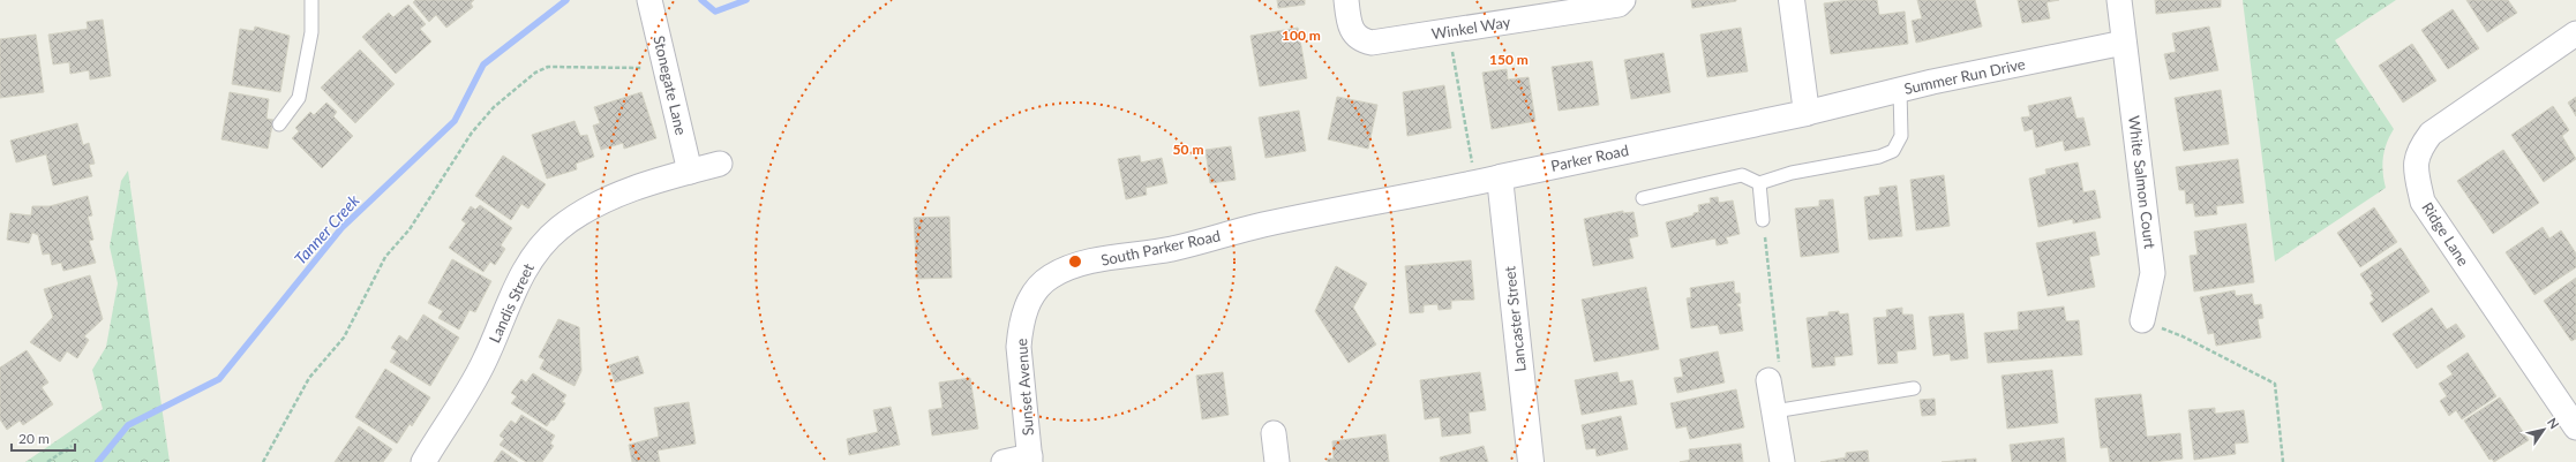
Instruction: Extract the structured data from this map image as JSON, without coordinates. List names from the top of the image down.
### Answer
{
  "streets": {
    "street": [
      "Winkel Way",
      "Summer Run Drive",
      "Stonegate Lane",
      "Parker Road",
      "White Salmon Court",
      "Ridge Lane",
      "South Parker Road",
      "Landis Street",
      "Lancaster Street",
      "Sunset Avenue"
    ]
  },
  "crossings": [
    ["Summer Run Drive", "Parker Road"],
    ["Summer Run Drive", "White Salmon Court"],
    ["Stonegate Lane", "Landis Street"],
    ["Parker Road", "South Parker Road"],
    ["Parker Road", "Lancaster Street"],
    ["South Parker Road", "Sunset Avenue"]
  ],
  "water": ["Tanner Creek"],
  "scale_bar": "20 m",
  "north": "top right",
  "rings": ["100 m", "150 m", "50 m"]
}
